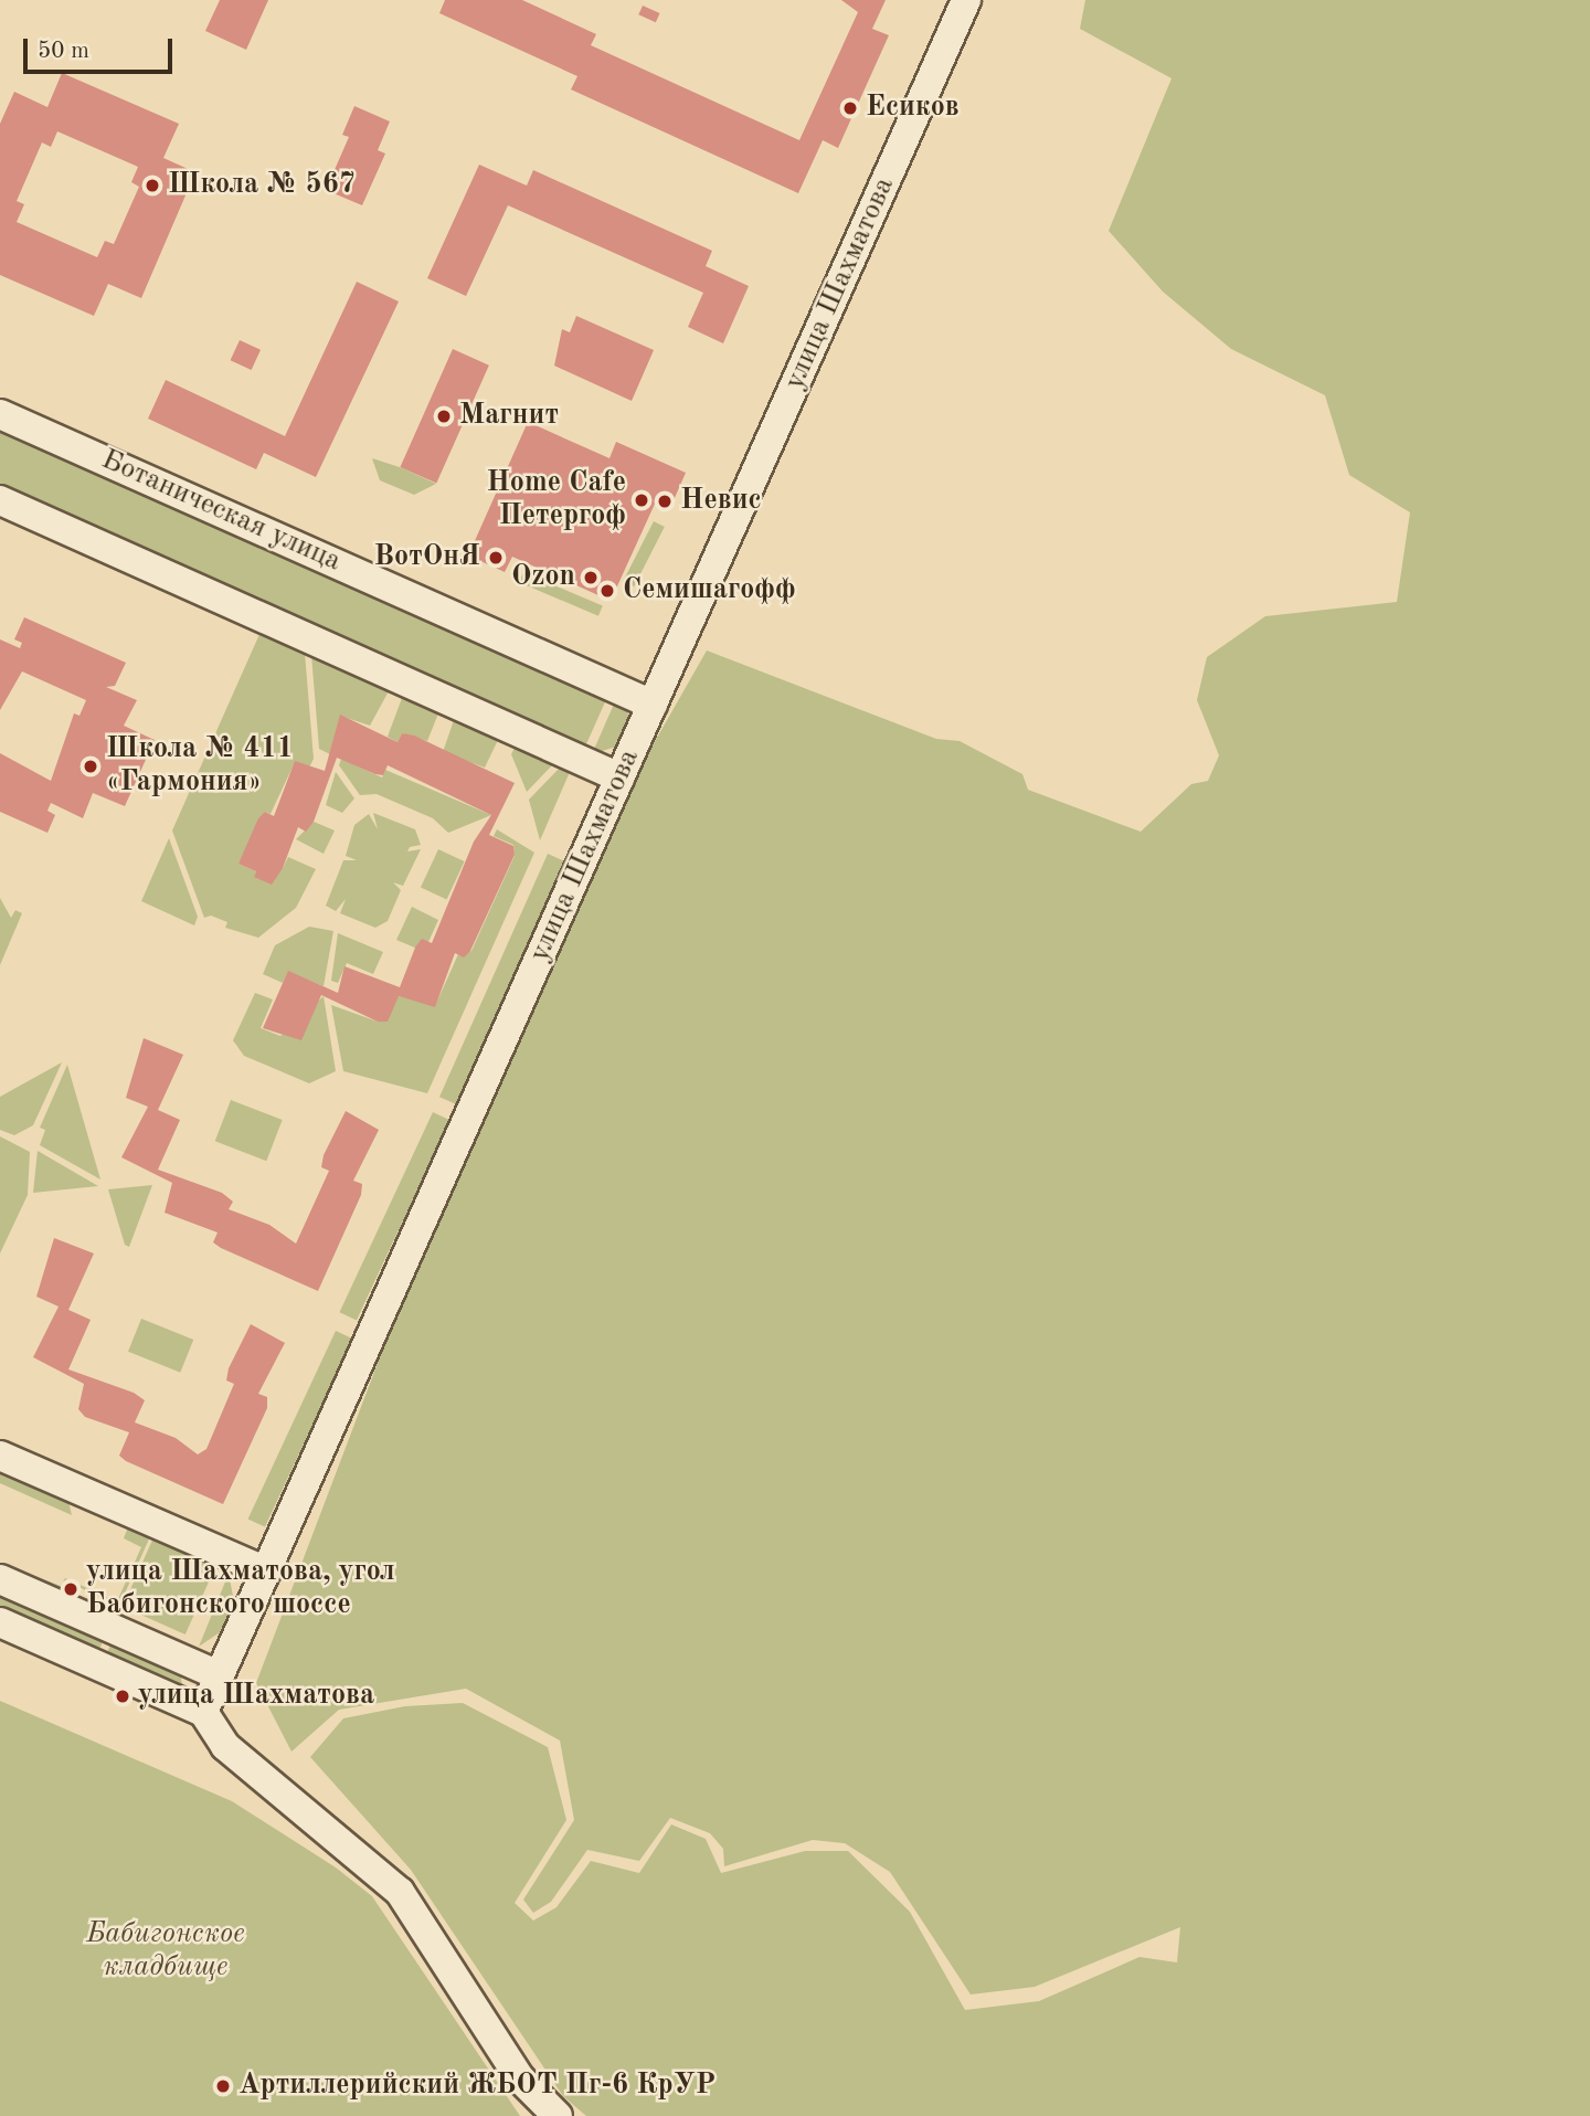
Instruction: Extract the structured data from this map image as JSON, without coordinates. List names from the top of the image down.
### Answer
{
  "streets": {
    "street": ["улица Шахматова", "Ботаническая улица"]
  },
  "crossings": [
    ["улица Шахматова", "Ботаническая улица"]
  ],
  "parks": ["Бабигонское кладбище"],
  "places": [
    "Есиков",
    "Школа № 567",
    "Магнит",
    "Home Cafe Петергоф",
    "Невис",
    "ВотОнЯ",
    "Ozon",
    "Семишагофф",
    "Школа № 411 «Гармония»",
    "улица Шахматова, угол Бабигонского шоссе",
    "улица Шахматова",
    "Артиллерийский ЖБОТ Пг-6 КрУР"
  ],
  "scale_bar": "50 m"
}
